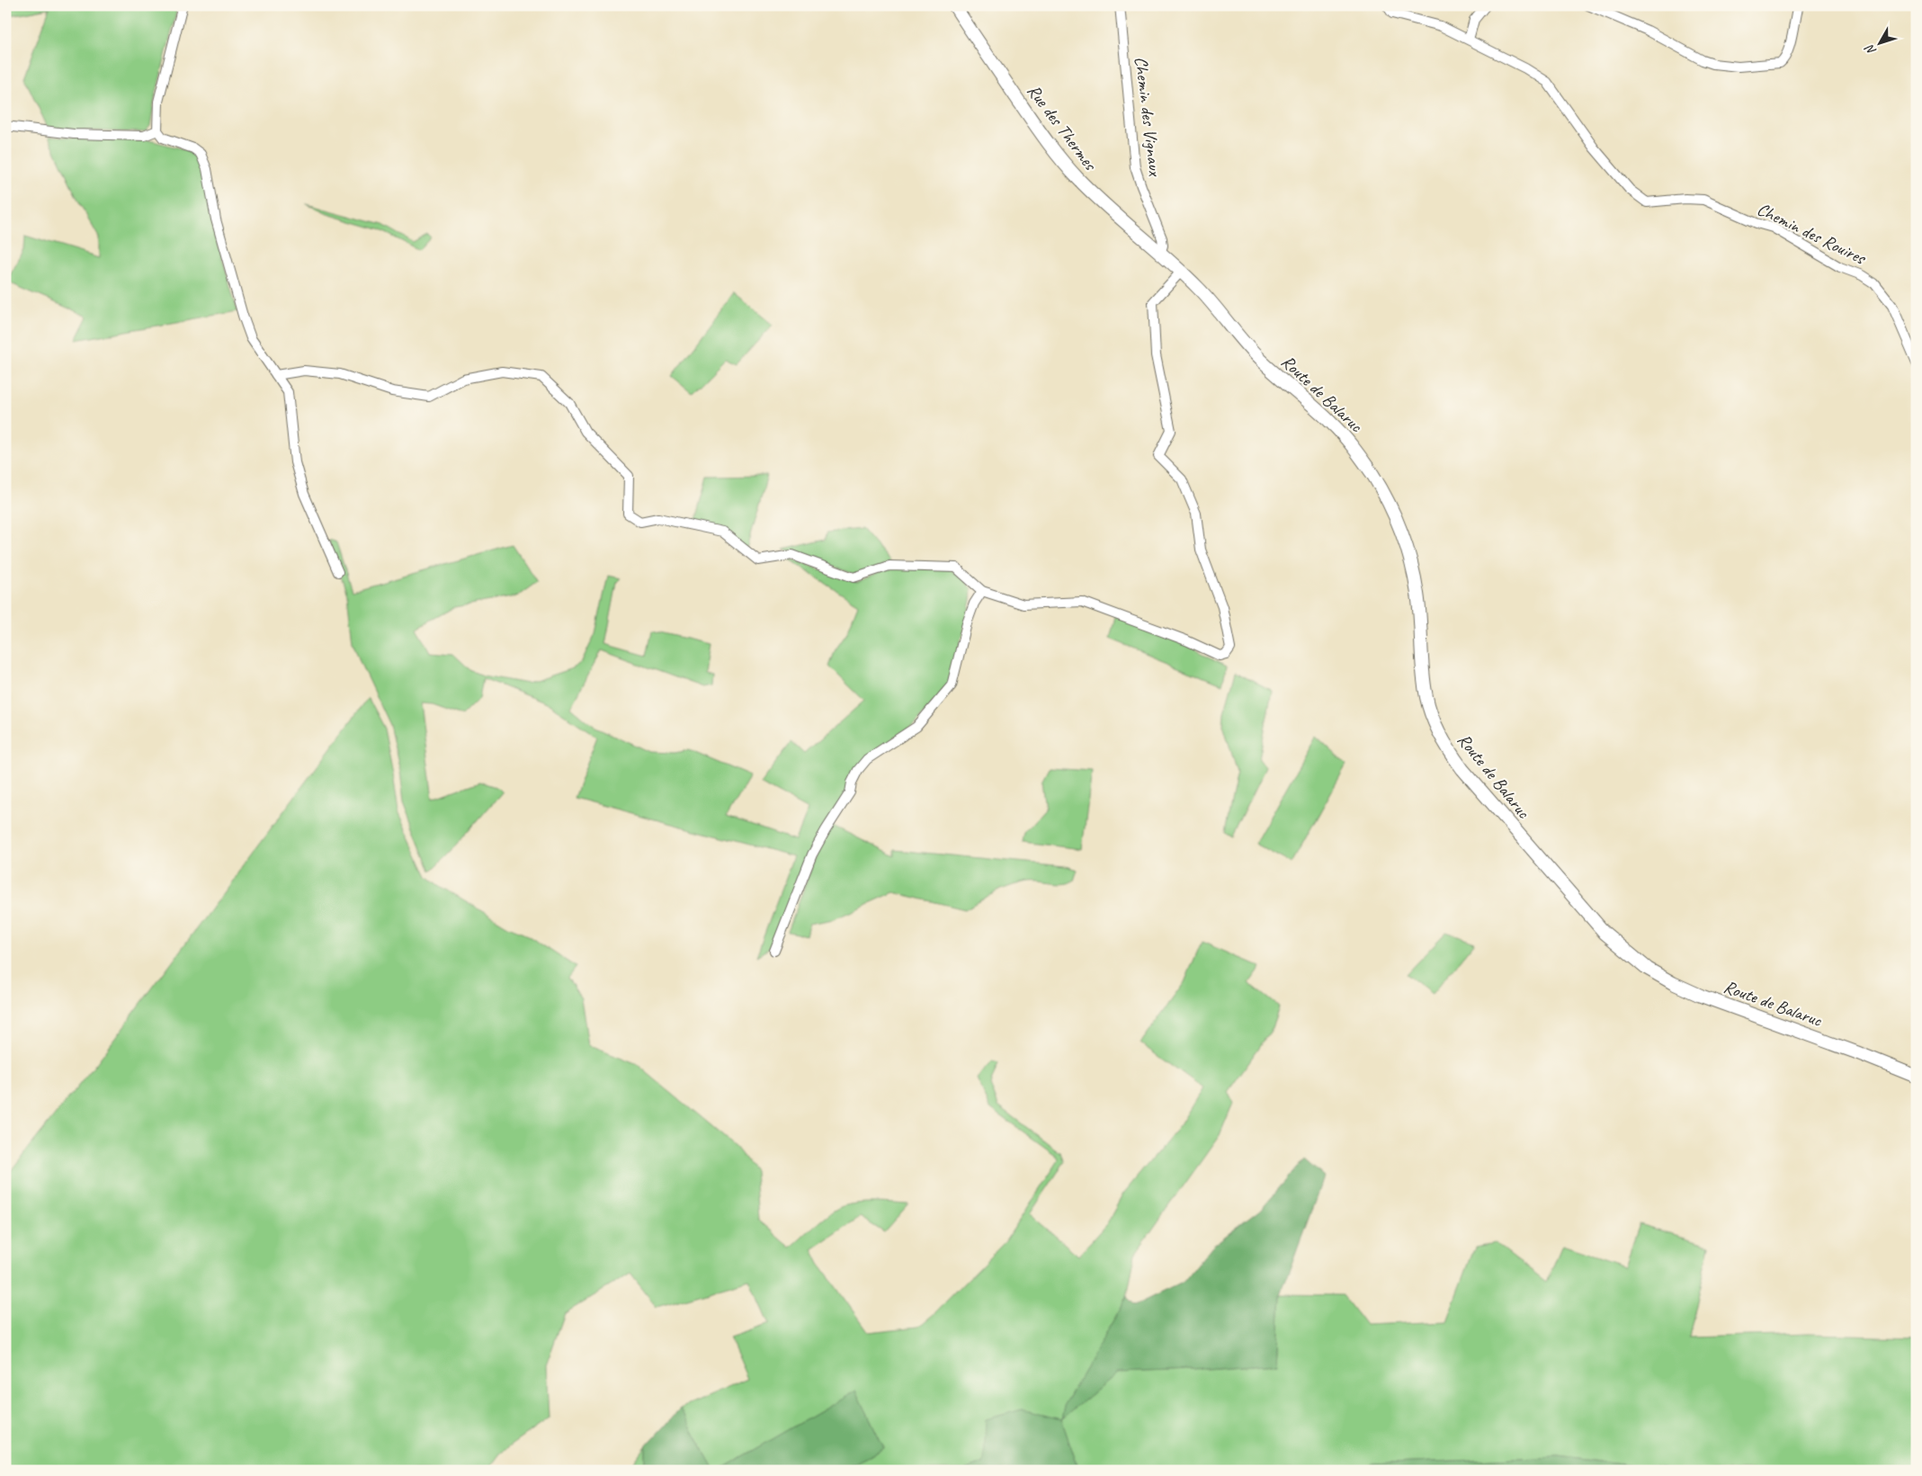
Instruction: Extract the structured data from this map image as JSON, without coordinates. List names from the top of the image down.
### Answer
{
  "streets": {
    "main road": ["Rue des Thermes", "Route de Balaruc"],
    "street": ["Chemin des Vignaux", "Chemin des Rouires"]
  },
  "crossings": [
    ["Chemin des Vignaux", "Rue des Thermes"],
    ["Chemin des Vignaux", "Route de Balaruc"],
    ["Rue des Thermes", "Route de Balaruc"]
  ],
  "north": "bottom left"
}
